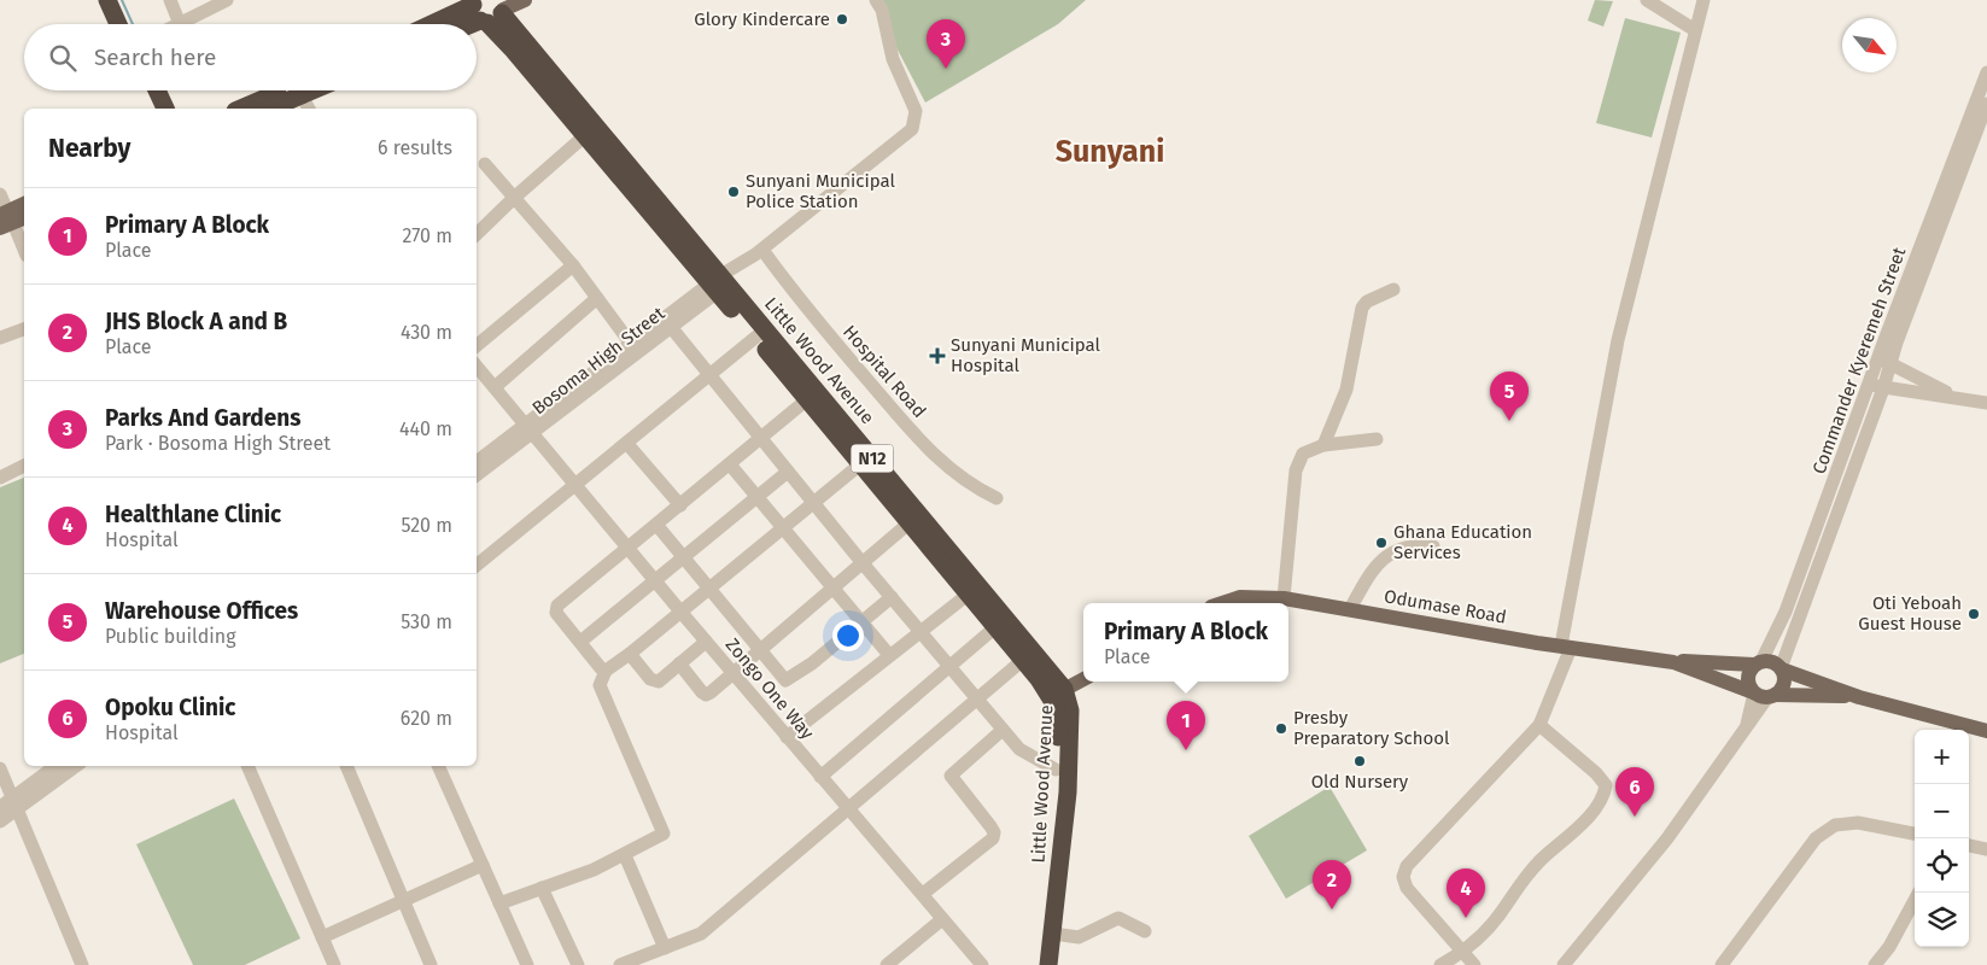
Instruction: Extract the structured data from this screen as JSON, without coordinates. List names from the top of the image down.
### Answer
{
  "streets": {
    "highway": ["Little Wood Avenue", "N12"],
    "main road": ["Odumase Road"],
    "street": [
      "Bosoma High Street",
      "Commander Kyeremeh Street",
      "Hospital Road",
      "Zongo One Way"
    ]
  },
  "crossings": [
    ["Bosoma High Street", "Little Wood Avenue"],
    ["Bosoma High Street", "Hospital Road"],
    ["Bosoma High Street", "Zongo One Way"],
    ["Commander Kyeremeh Street", "Odumase Road"]
  ],
  "districts": ["Sunyani"],
  "places": {
    "other": [
      "Glory Kindercare",
      "Sunyani Municipal Police Station",
      "Ghana Education Services",
      "Oti Yeboah Guest House",
      "Presby Preparatory School",
      "Old Nursery"
    ],
    "health": ["Sunyani Municipal Hospital"]
  },
  "north": "bottom right",
  "page": {
    "pins": [
      "3",
      "5",
      "1",
      "6",
      "2",
      "4"
    ],
    "search": "Search here",
    "heading": ["Nearby", "6 results"],
    "list": [
      {
        "mark": "1",
        "name": "Primary A Block",
        "note": "Place",
        "value": "270 m"
      },
      {
        "mark": "2",
        "name": "JHS Block A and B",
        "note": "Place",
        "value": "430 m"
      },
      {
        "mark": "3",
        "name": "Parks And Gardens",
        "note": "Park · Bosoma High Street",
        "value": "440 m"
      },
      {
        "mark": "4",
        "name": "Healthlane Clinic",
        "note": "Hospital",
        "value": "520 m"
      },
      {
        "mark": "5",
        "name": "Warehouse Offices",
        "note": "Public building",
        "value": "530 m"
      },
      {
        "mark": "6",
        "name": "Opoku Clinic",
        "note": "Hospital",
        "value": "620 m"
      }
    ],
    "popup": ["Primary A Block", "Place"],
    "map_buttons": ["+", "−"]
  }
}
